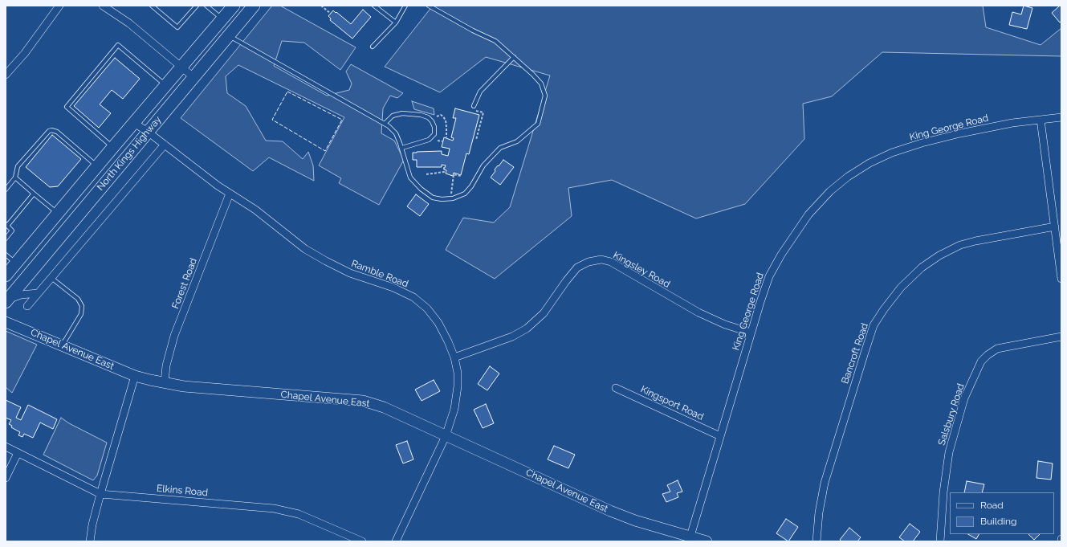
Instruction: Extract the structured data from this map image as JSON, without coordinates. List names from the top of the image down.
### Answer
{
  "streets": {
    "main road": ["North Kings Highway"],
    "street": [
      "King George Road",
      "Kingsley Road",
      "Ramble Road",
      "Forest Road",
      "Chapel Avenue East",
      "Bancroft Road",
      "Kingsport Road",
      "Salsbury Road",
      "Elkins Road"
    ]
  },
  "crossings": [
    ["King George Road", "Kingsley Road"],
    ["King George Road", "Chapel Avenue East"],
    ["King George Road", "Kingsport Road"],
    ["North Kings Highway", "Ramble Road"],
    ["Kingsley Road", "Ramble Road"],
    ["Ramble Road", "Forest Road"],
    ["Ramble Road", "Chapel Avenue East"],
    ["Forest Road", "Chapel Avenue East"]
  ],
  "legend": ["Road", "Building"]
}
